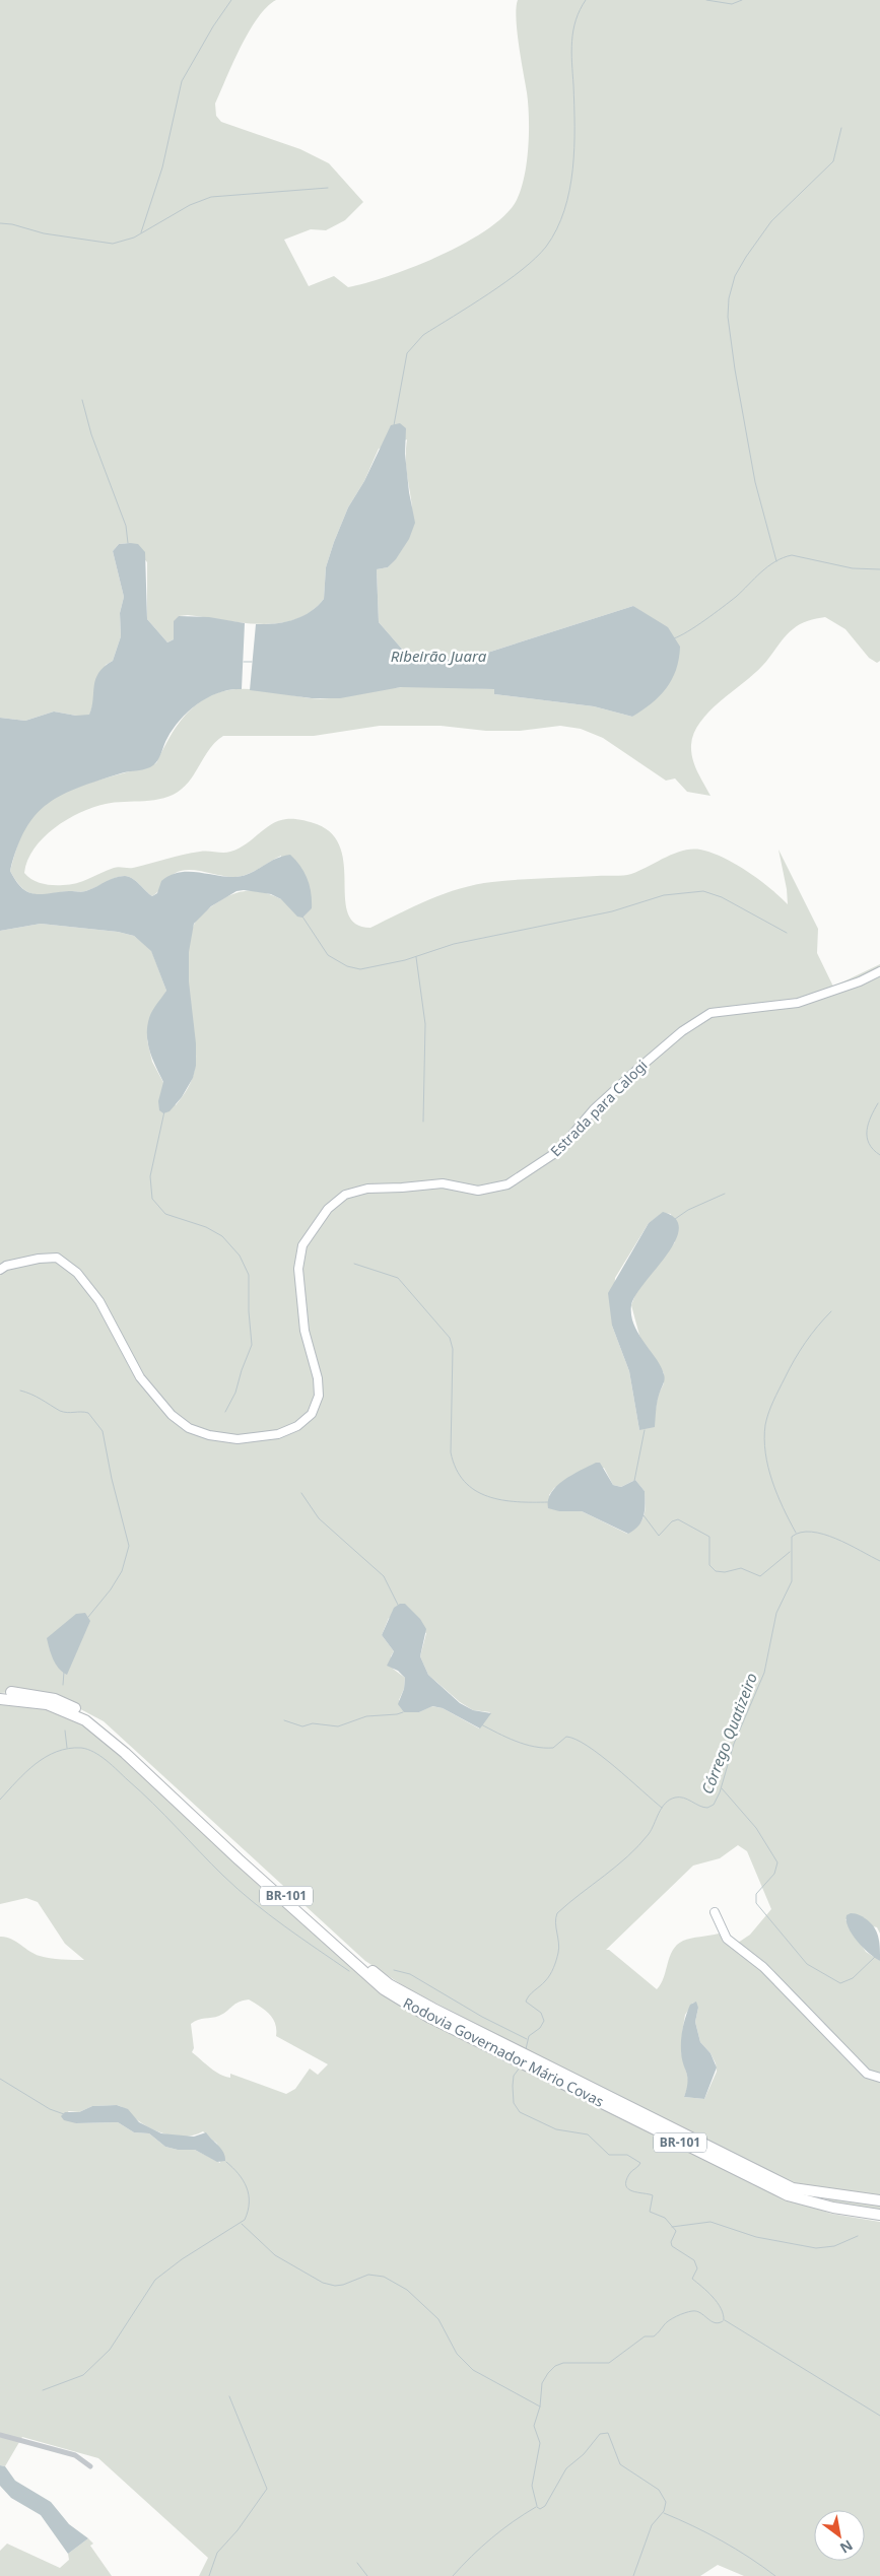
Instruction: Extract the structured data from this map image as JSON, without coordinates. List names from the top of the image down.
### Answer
{
  "streets": {
    "highway": ["BR-101", "Rodovia Governador Mário Covas"],
    "street": ["Estrada para Calogi"]
  },
  "water": ["Ribeirão Juara", "Córrego Quatizeiro"],
  "north": "bottom right"
}
